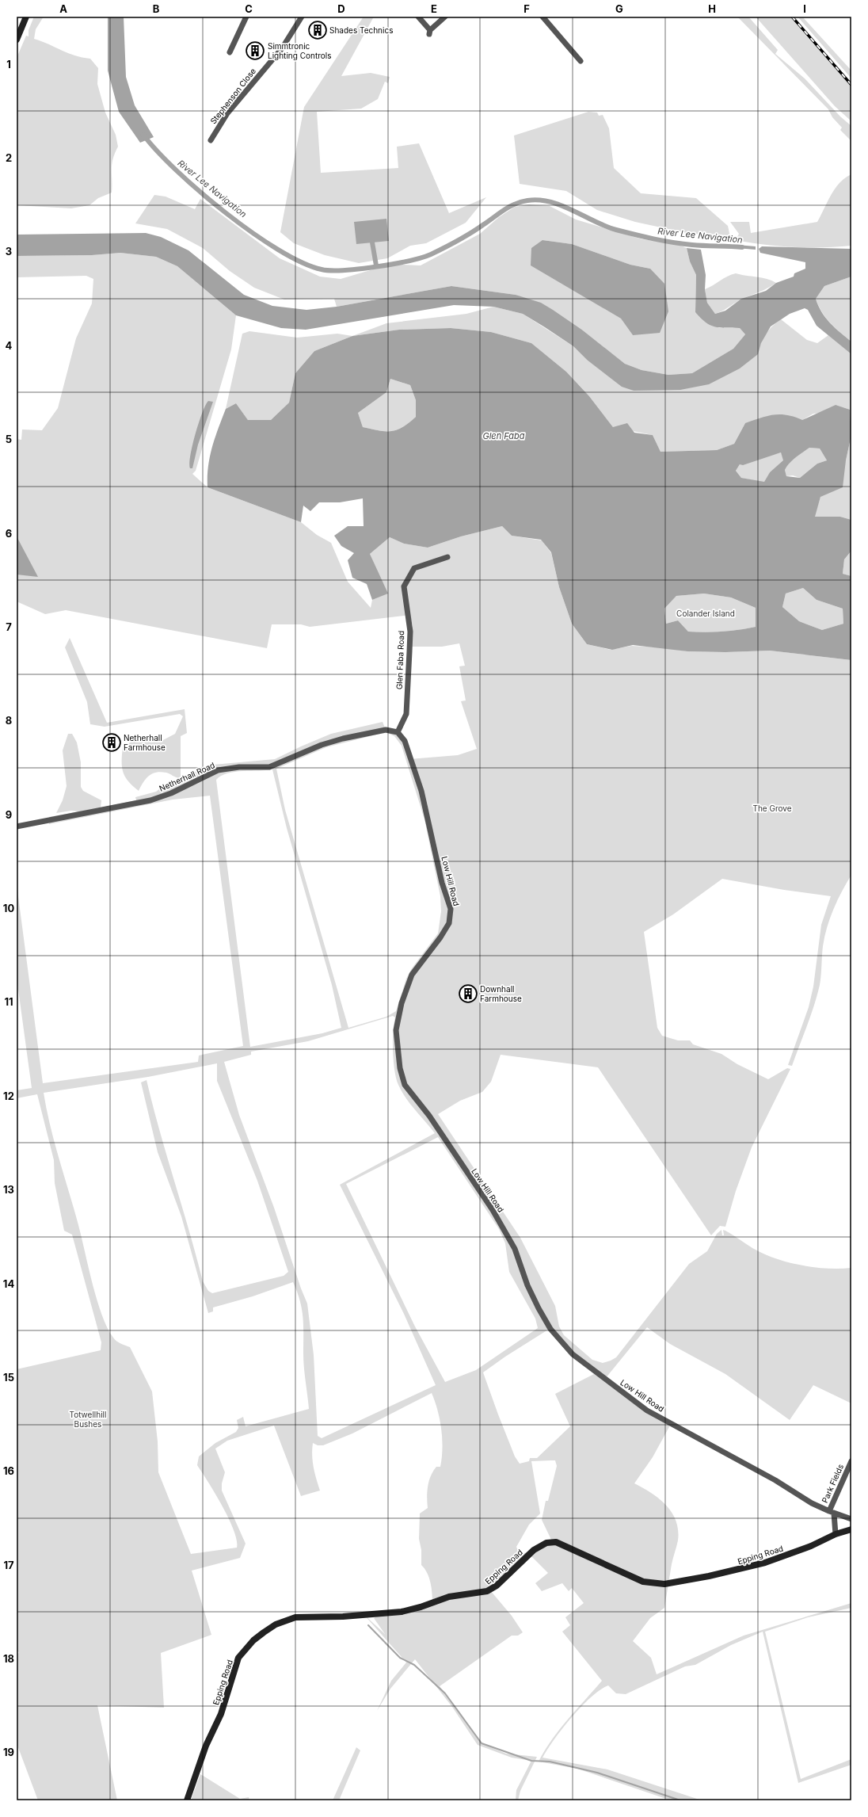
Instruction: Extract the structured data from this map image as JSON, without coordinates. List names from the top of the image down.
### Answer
{
  "streets": {
    "main road": ["Epping Road"],
    "street": [
      "Stephenson Close",
      "Glen Faba Road",
      "Netherhall Road",
      "Low Hill Road",
      "Park Fields"
    ]
  },
  "crossings": [
    ["Glen Faba Road", "Netherhall Road"],
    ["Glen Faba Road", "Low Hill Road"],
    ["Netherhall Road", "Low Hill Road"],
    ["Low Hill Road", "Park Fields"]
  ],
  "water": ["River Lee Navigation", "Glen Faba"],
  "parks": ["Colander Island", "The Grove", "Totwellhill Bushes"],
  "places": {
    "building": [
      "Shades Technics",
      "Simmtronic Lighting Controls",
      "Netherhall Farmhouse",
      "Downhall Farmhouse"
    ]
  },
  "grid": {
    "columns": [
      "A",
      "B",
      "C",
      "D",
      "E",
      "F",
      "G",
      "H",
      "I"
    ],
    "rows": [
      "1",
      "2",
      "3",
      "4",
      "5",
      "6",
      "7",
      "8",
      "9",
      "10",
      "11",
      "12",
      "13",
      "14",
      "15",
      "16",
      "17",
      "18",
      "19"
    ]
  }
}
